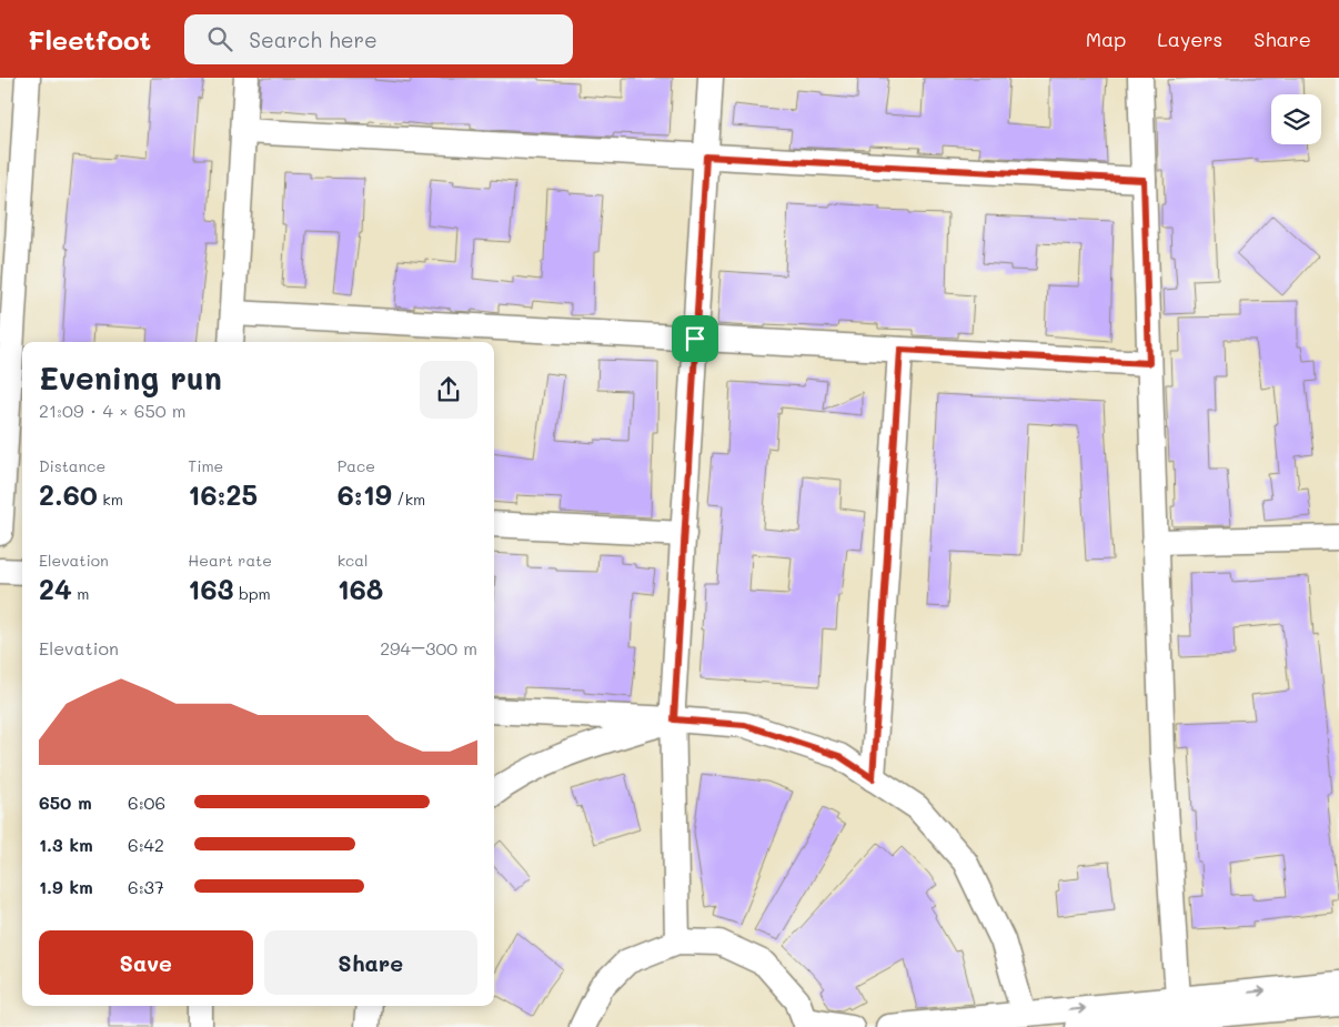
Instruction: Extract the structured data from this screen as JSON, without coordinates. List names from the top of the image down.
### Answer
{
  "page": {
    "header": "Fleetfoot",
    "search": "Search here",
    "nav": ["Map", "Layers", "Share"],
    "heading": ["Evening run", "21:09 · 4 × 650 m"],
    "stats": [
      ["Distance", "2.60 km"],
      ["Time", "16:25"],
      ["Pace", "6:19 /km"],
      ["Elevation", "24 m"],
      ["Heart rate", "163 bpm"],
      ["kcal", "168"]
    ],
    "chart": ["Elevation", "294–300 m"],
    "list": [
      {
        "name": "650 m",
        "note": "6:06"
      },
      {
        "name": "1.3 km",
        "note": "6:42"
      },
      {
        "name": "1.9 km",
        "note": "6:37"
      }
    ],
    "buttons": ["Save", "Share"]
  }
}
